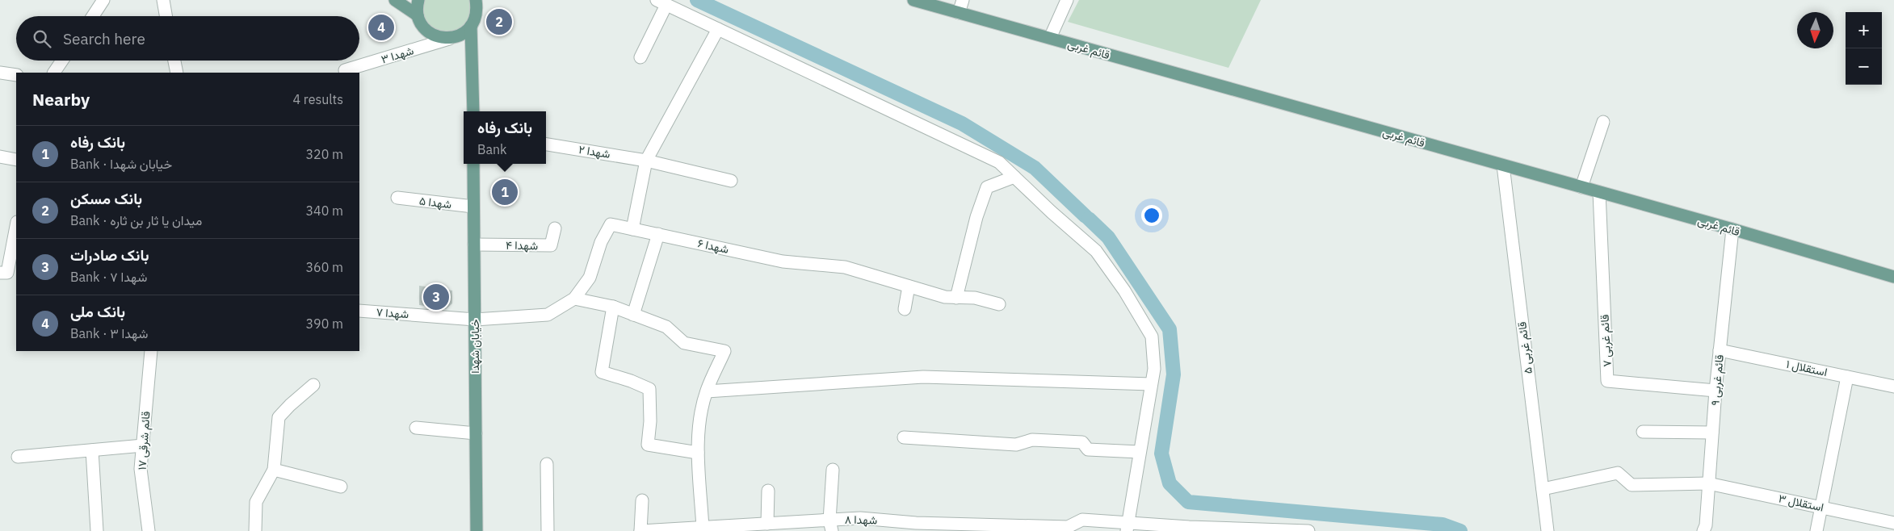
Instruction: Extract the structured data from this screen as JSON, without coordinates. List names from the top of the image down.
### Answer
{
  "streets": {
    "main road": ["قائم غربی", "خیابان شهدا"],
    "street": [
      "شهدا ۳",
      "شهدا ۲",
      "شهدا ۵",
      "شهدا ۴",
      "شهدا ۶",
      "شهدا ۷",
      "قائم غربی ۷",
      "قائم غربی ۵",
      "استقلال ۱",
      "قائم غربی ۹",
      "قائم شرقی ۱۷",
      "استقلال ۳",
      "شهدا ۸"
    ]
  },
  "crossings": [
    ["قائم غربی", "قائم غربی ۷"],
    ["قائم غربی", "قائم غربی ۵"],
    ["قائم غربی", "قائم غربی ۹"],
    ["شهدا ۵", "خیابان شهدا"],
    ["شهدا ۴", "خیابان شهدا"],
    ["شهدا ۶", "شهدا ۷"],
    ["شهدا ۶", "خیابان شهدا"],
    ["شهدا ۷", "خیابان شهدا"],
    ["قائم غربی ۷", "قائم غربی ۹"],
    ["قائم غربی ۵", "استقلال ۳"],
    ["استقلال ۱", "قائم غربی ۹"],
    ["قائم غربی ۹", "استقلال ۳"]
  ],
  "north": "bottom",
  "page": {
    "pins": [
      "2",
      "4",
      "1",
      "3"
    ],
    "map_buttons": ["+", "−"],
    "search": "Search here",
    "heading": ["Nearby", "4 results"],
    "popup": ["بانک رفاه", "Bank"],
    "list": [
      {
        "mark": "1",
        "name": "بانک رفاه",
        "note": "Bank · خیابان شهدا",
        "value": "320 m"
      },
      {
        "mark": "2",
        "name": "بانک مسکن",
        "note": "Bank · میدان یا ثار بن ثاره",
        "value": "340 m"
      },
      {
        "mark": "3",
        "name": "بانک صادرات",
        "note": "Bank · شهدا ۷",
        "value": "360 m"
      },
      {
        "mark": "4",
        "name": "بانک ملی",
        "note": "Bank · شهدا ۳",
        "value": "390 m"
      }
    ]
  }
}
